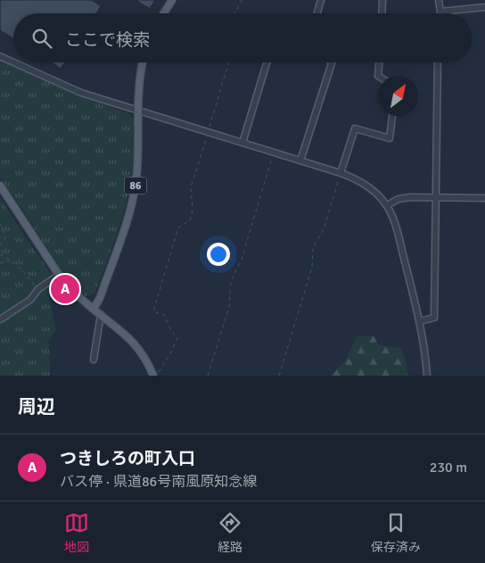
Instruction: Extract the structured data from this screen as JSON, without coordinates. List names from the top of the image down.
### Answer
{
  "streets": {
    "main road": ["86"]
  },
  "north": "top right",
  "page": {
    "search": "ここで検索",
    "pins": "A",
    "heading": "周辺",
    "list": [
      {
        "mark": "A",
        "name": "つきしろの町入口",
        "note": "バス停 · 県道86号南風原知念線",
        "value": "230 m"
      }
    ],
    "nav": ["地図", "経路", "保存済み"]
  }
}
